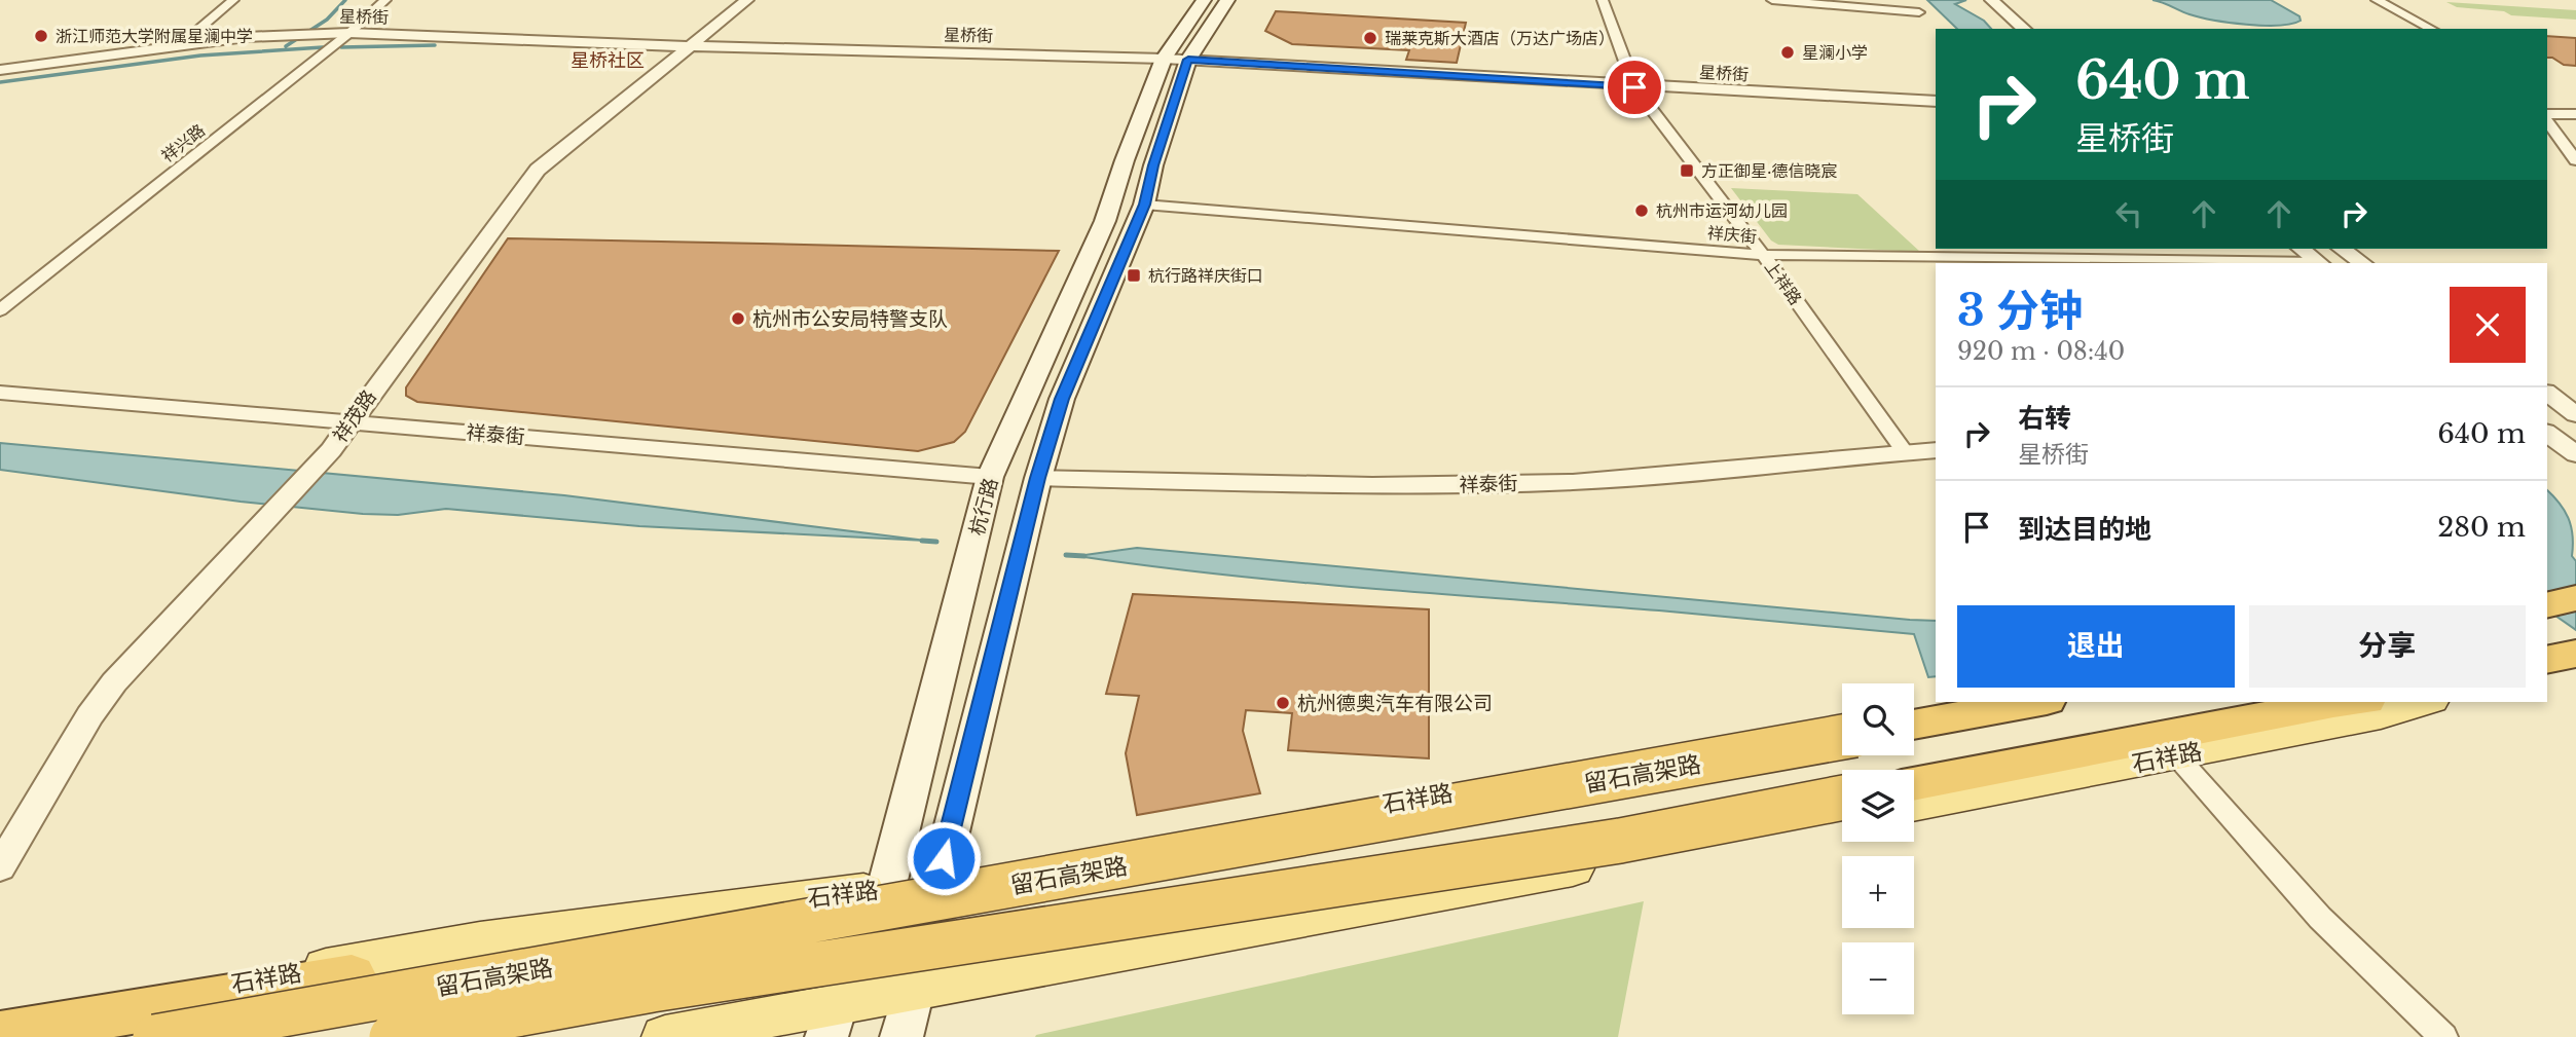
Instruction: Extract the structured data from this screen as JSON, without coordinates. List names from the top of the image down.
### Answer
{
  "streets": {
    "highway": ["留石高架路"],
    "main road": ["杭行路", "石祥路"],
    "street": [
      "星桥街",
      "祥兴路",
      "祥庆街",
      "上祥路",
      "祥茂路",
      "祥泰街"
    ]
  },
  "crossings": [
    ["星桥街", "祥兴路"],
    ["星桥街", "上祥路"],
    ["星桥街", "祥茂路"],
    ["星桥街", "杭行路"],
    ["祥庆街", "上祥路"],
    ["祥庆街", "杭行路"],
    ["上祥路", "祥泰街"],
    ["祥茂路", "祥泰街"],
    ["祥泰街", "杭行路"],
    ["杭行路", "石祥路"]
  ],
  "districts": ["星桥社区"],
  "places": {
    "other": [
      "浙江师范大学附属星澜中学",
      "瑞莱克斯大酒店（万达广场店）",
      "星澜小学",
      "杭州市运河幼儿园",
      "杭州市公安局特警支队",
      "杭州德奥汽车有限公司"
    ],
    "transit": ["方正御星·德信晓宸", "杭行路祥庆街口"]
  },
  "page": {
    "turn": ["640 m", "星桥街"],
    "heading": ["3 分钟", "920 m · 08:40"],
    "list": [
      {
        "name": "右转",
        "note": "星桥街",
        "value": "640 m"
      },
      {
        "name": "到达目的地",
        "value": "280 m"
      }
    ],
    "buttons": ["退出", "分享"],
    "map_buttons": ["+", "−"]
  }
}
